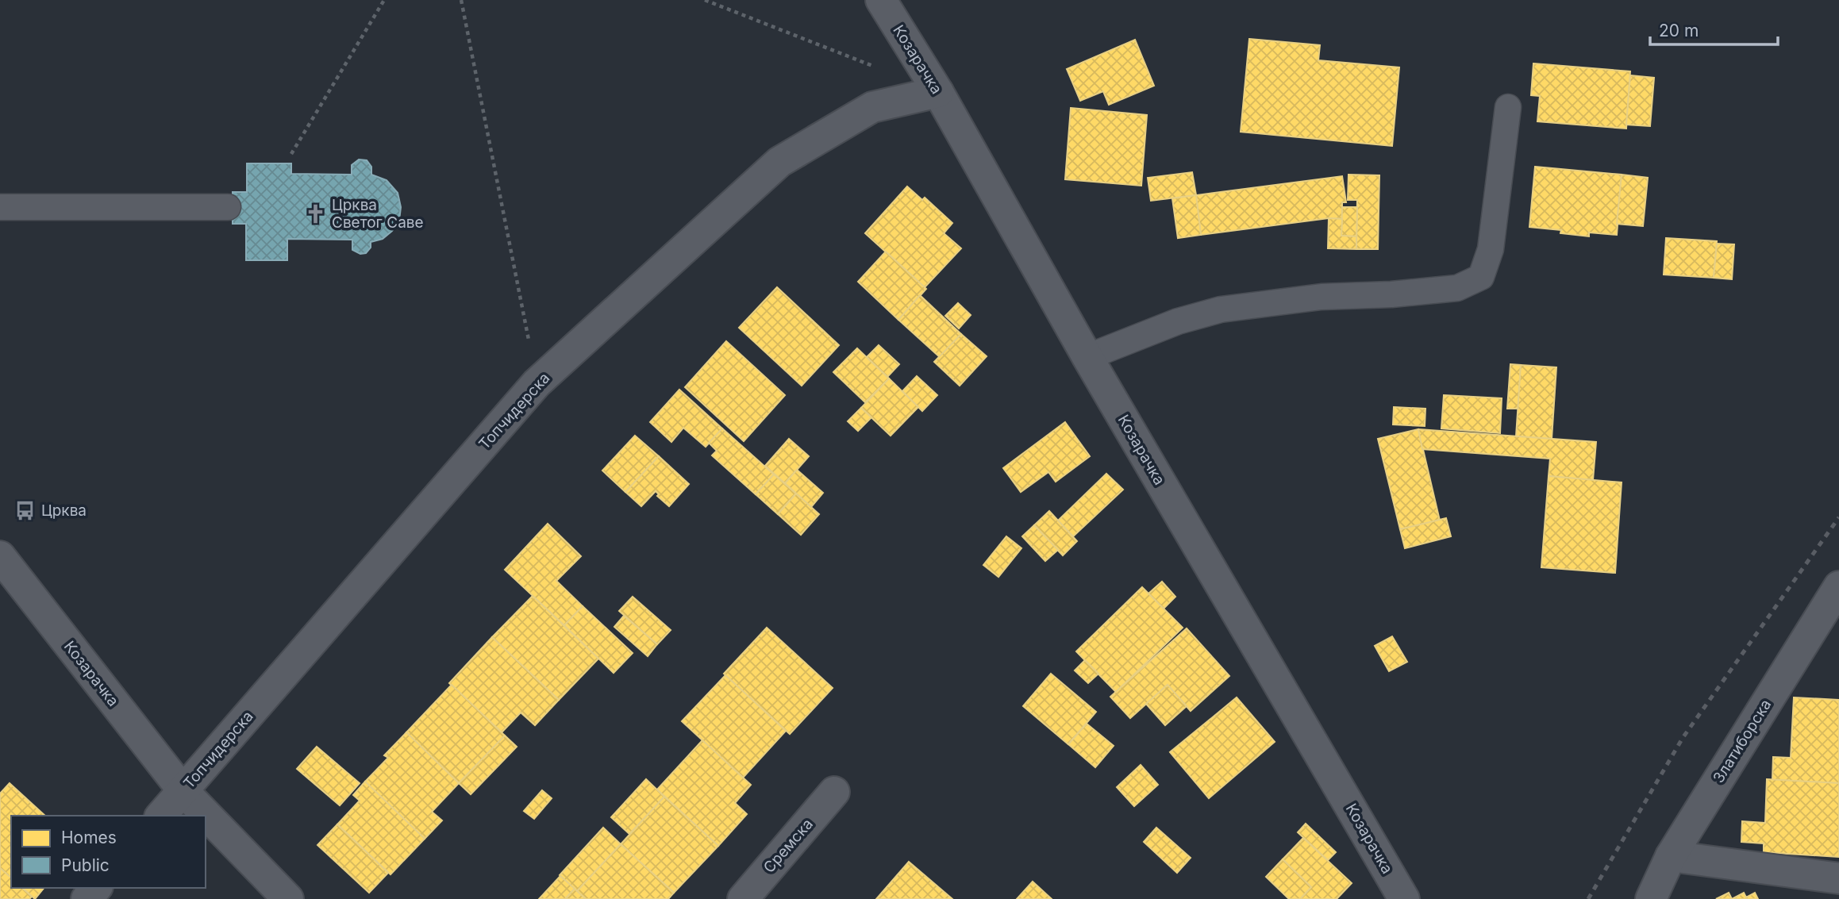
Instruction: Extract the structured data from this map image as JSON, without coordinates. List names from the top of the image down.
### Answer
{
  "streets": {
    "street": [
      "Козарачка",
      "Топчидерска",
      "Златиборска",
      "Сремска"
    ]
  },
  "crossings": [
    ["Козарачка", "Топчидерска"]
  ],
  "places": {
    "church": ["Црква Светог Саве"],
    "bus stop": ["Црква"]
  },
  "legend": ["Homes", "Public"],
  "scale_bar": "20 m"
}
